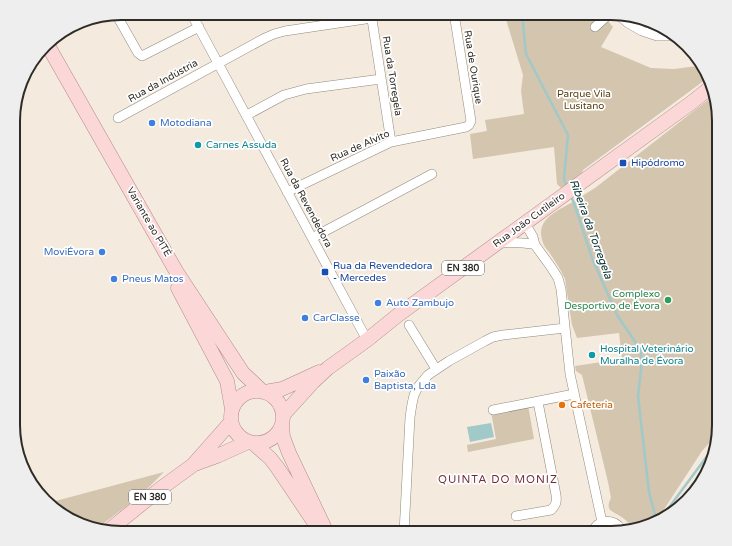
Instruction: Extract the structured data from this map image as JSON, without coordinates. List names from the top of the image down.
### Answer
{
  "streets": {
    "main road": ["Rua João Cutileiro", "Variante ao PITÉ", "EN 380"],
    "street": [
      "Rua de Ourique",
      "Rua da Torregela",
      "Rua da Indústria",
      "Rua de Alvito",
      "Rua da Revendedora"
    ]
  },
  "crossings": [
    ["Rua de Ourique", "Rua de Alvito"],
    ["Rua da Torregela", "Rua de Alvito"],
    ["Rua da Indústria", "Rua da Revendedora"],
    ["Rua de Alvito", "Rua da Revendedora"],
    ["Rua da Revendedora", "Rua João Cutileiro"],
    ["Rua João Cutileiro", "Variante ao PITÉ"],
    ["Rua João Cutileiro", "EN 380"],
    ["Variante ao PITÉ", "EN 380"]
  ],
  "districts": ["QUINTA DO MONIZ"],
  "water": ["Ribeira da Torregela"],
  "parks": ["Parque Vila Lusitano"],
  "places": {
    "other": [
      "Motodiana",
      "Carnes Assuda",
      "MoviÉvora",
      "Pneus Matos",
      "Complexo Desportivo de Évora",
      "Auto Zambujo",
      "CarClasse",
      "Hospital Veterinário Muralha de Évora",
      "Paixão Baptista, Lda",
      "Cafeteria"
    ],
    "transit": ["Hipódromo", "Rua da Revendedora - Mercedes"]
  }
}
